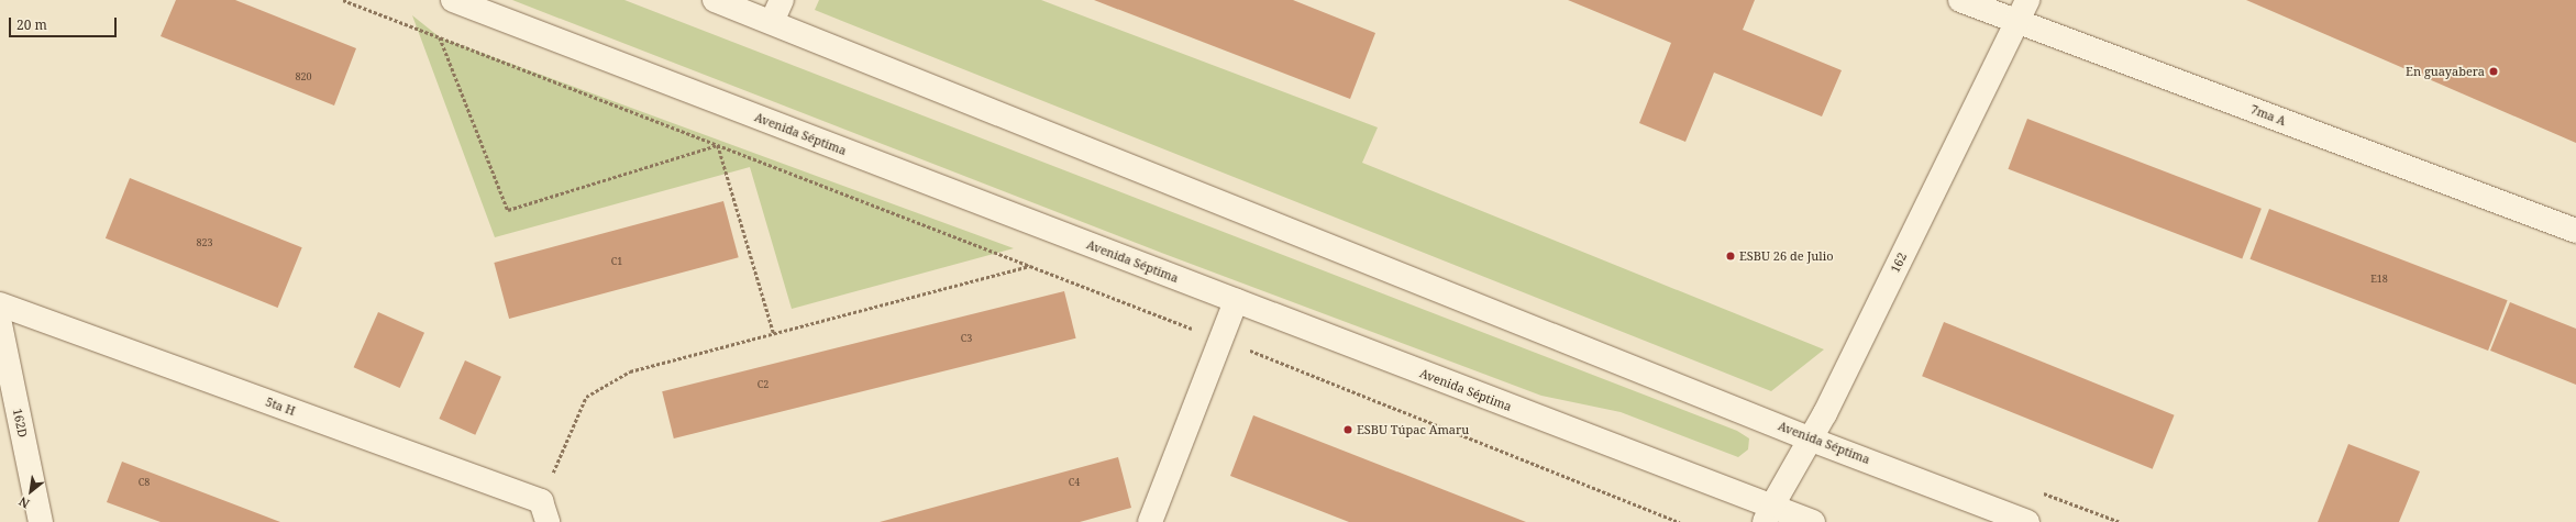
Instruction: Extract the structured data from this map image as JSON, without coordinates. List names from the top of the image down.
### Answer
{
  "streets": {
    "main road": [
      "7ma A",
      "Avenida Séptima",
      "162",
      "5ta H",
      "162D"
    ]
  },
  "crossings": [
    ["7ma A", "162"],
    ["Avenida Séptima", "162"]
  ],
  "places": ["En guayabera", "ESBU 26 de Julio", "ESBU Túpac Amaru"],
  "house_numbers": [
    "820",
    "823",
    "C1",
    "E18",
    "C3",
    "C2",
    "C8",
    "C4"
  ],
  "scale_bar": "20 m",
  "north": "bottom left"
}
